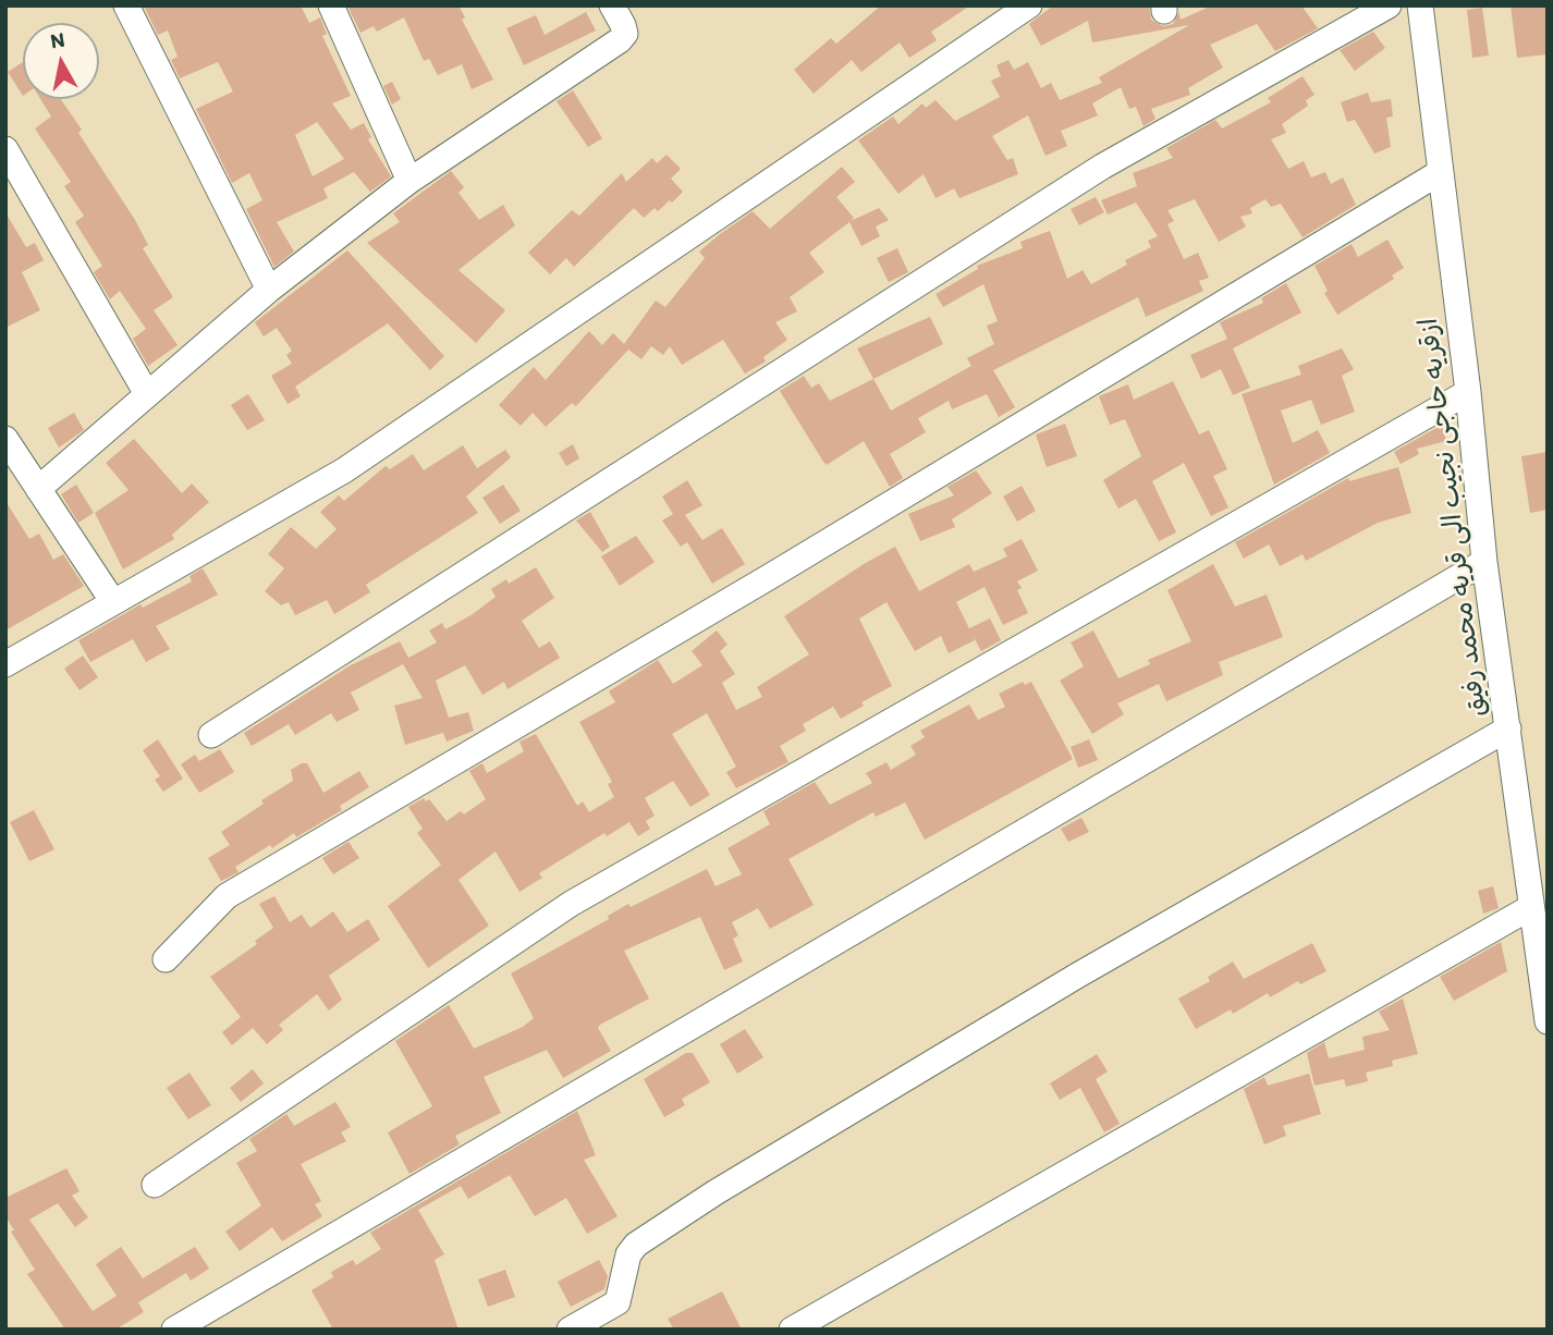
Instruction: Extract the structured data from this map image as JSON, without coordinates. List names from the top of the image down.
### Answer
{
  "streets": {
    "street": ["ازقریه حاجی نجیب الی قریه محمد رفیق"]
  },
  "north": "top"
}
